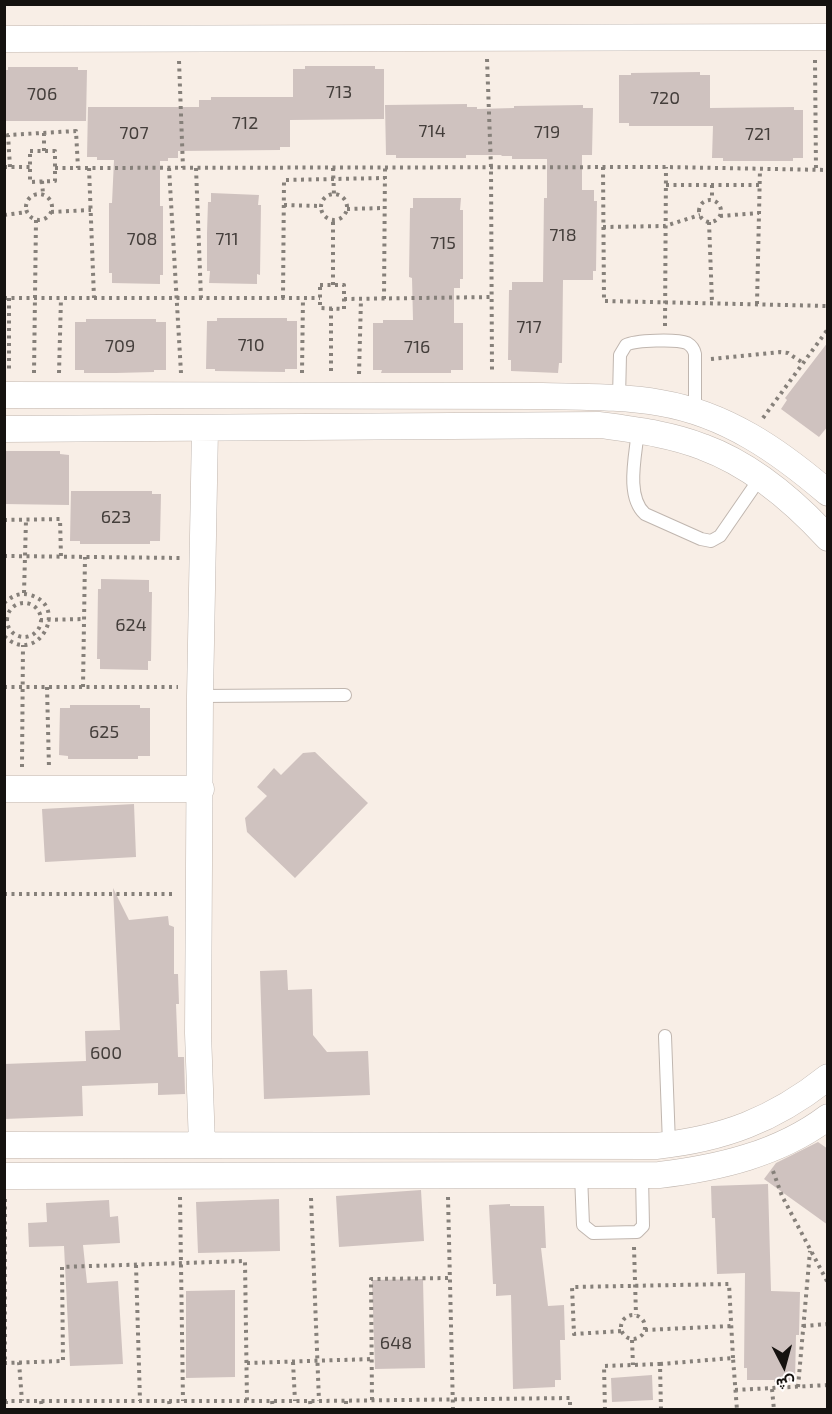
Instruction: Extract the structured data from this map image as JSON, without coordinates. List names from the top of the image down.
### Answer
{
  "house_numbers": [
    "713",
    "706",
    "720",
    "712",
    "714",
    "719",
    "707",
    "721",
    "718",
    "708",
    "711",
    "715",
    "717",
    "710",
    "709",
    "716",
    "623",
    "624",
    "625",
    "600",
    "648"
  ],
  "north": "bottom"
}
